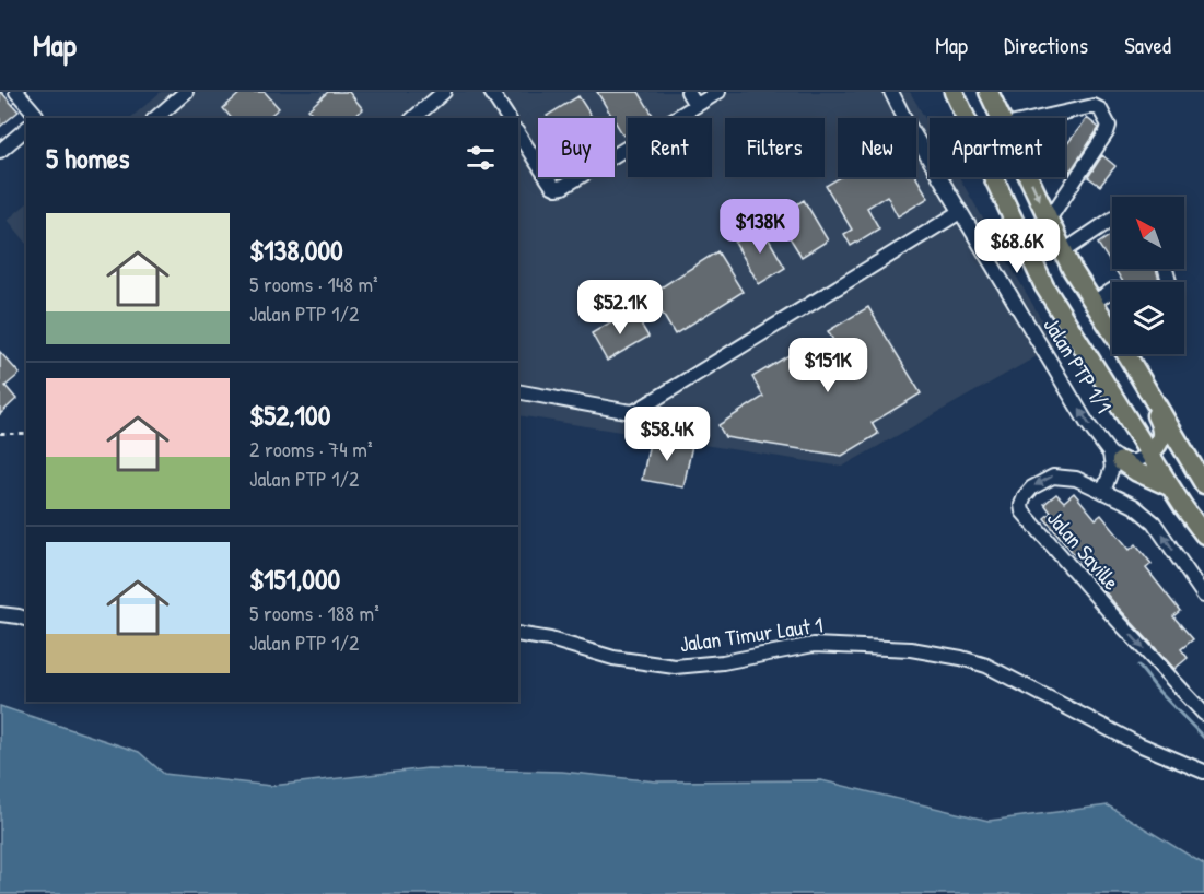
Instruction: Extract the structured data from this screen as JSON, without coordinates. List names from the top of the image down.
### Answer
{
  "streets": {
    "street": ["Jalan PTP 1/1", "Jalan Saville", "Jalan Timur Laut 1"]
  },
  "one_way": ["Jalan PTP 1/1"],
  "north": "top left",
  "page": {
    "header": "Map",
    "nav": ["Map", "Directions", "Saved"],
    "chip": [
      "Buy",
      "Rent",
      "Filters",
      "New",
      "Apartment"
    ],
    "heading": "5 homes",
    "list": [
      {
        "name": "$138,000",
        "note": "5 rooms · 148 m² · Jalan PTP 1/2"
      },
      {
        "name": "$52,100",
        "note": "2 rooms · 74 m² · Jalan PTP 1/2"
      },
      {
        "name": "$151,000",
        "note": "5 rooms · 188 m² · Jalan PTP 1/2"
      }
    ],
    "price": [
      "$138K",
      "$68.6K",
      "$52.1K",
      "$151K",
      "$58.4K"
    ]
  }
}
